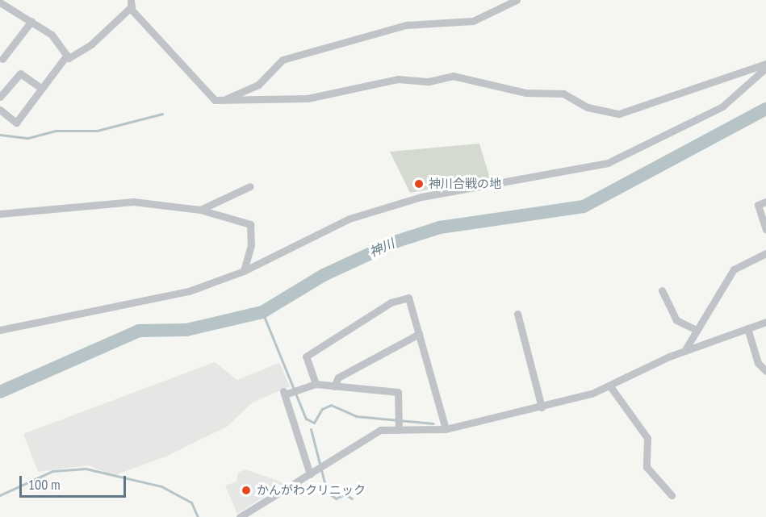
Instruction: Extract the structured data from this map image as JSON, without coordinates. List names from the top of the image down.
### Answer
{
  "water": ["神川"],
  "places": ["神川合戦の地", "かんがわクリニック"],
  "scale_bar": "100 m"
}
